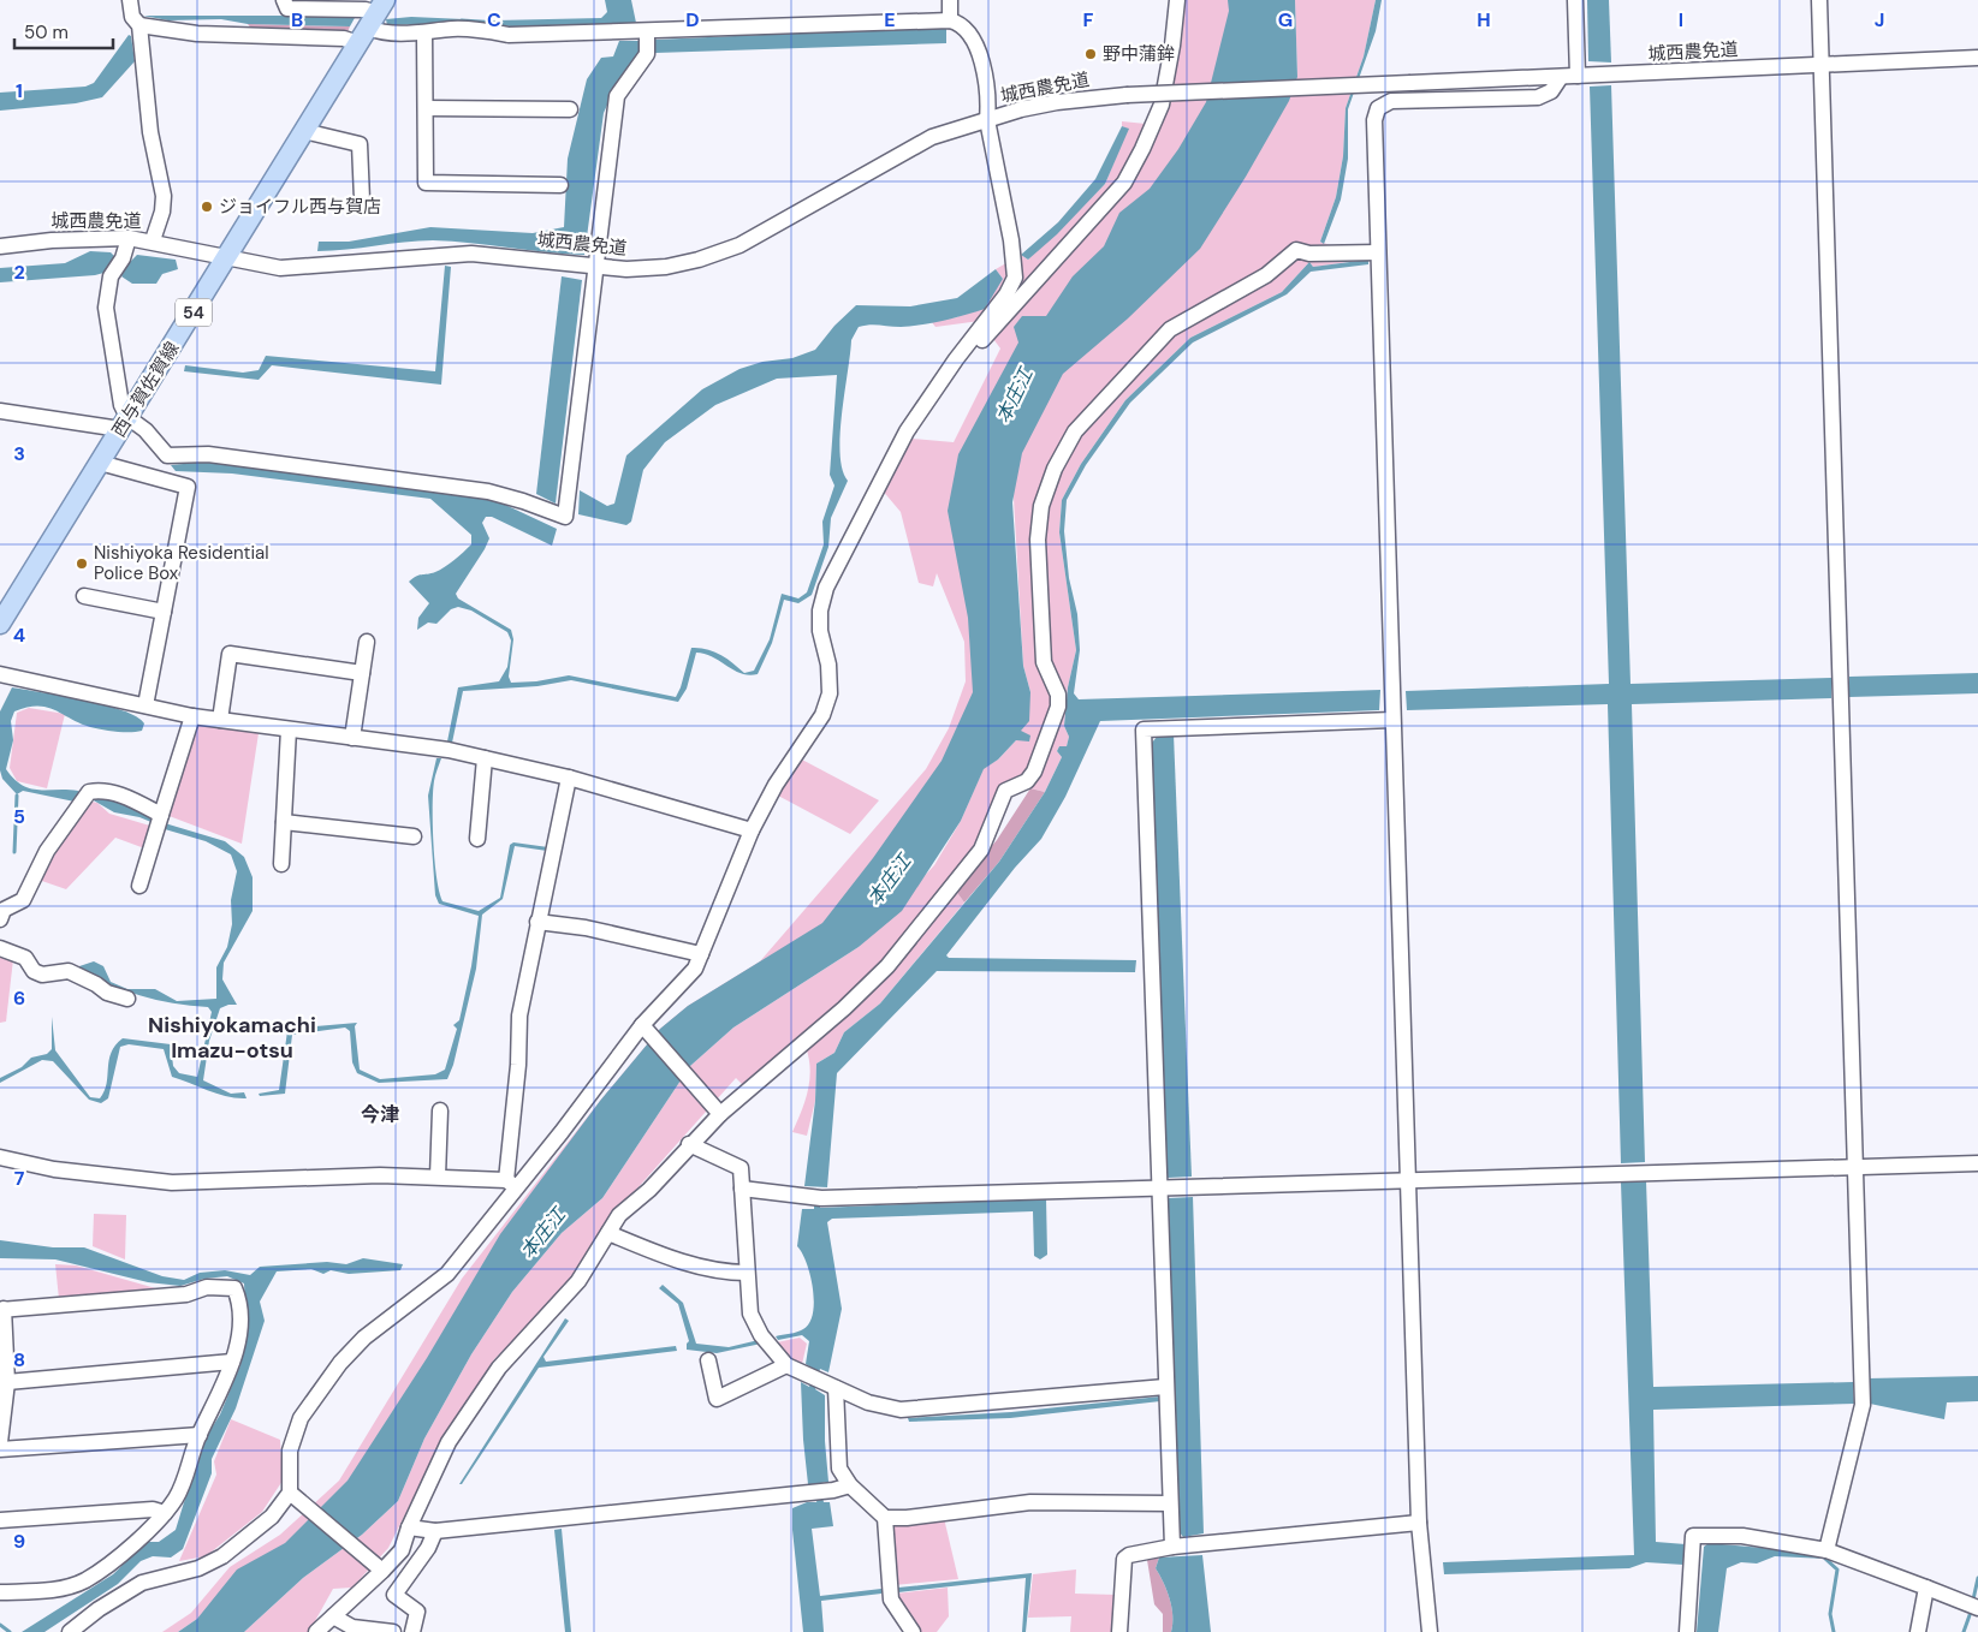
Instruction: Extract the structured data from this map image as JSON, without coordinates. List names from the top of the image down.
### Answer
{
  "streets": {
    "main road": ["54", "西与賀佐賀線"],
    "street": ["城西農免道"]
  },
  "crossings": [
    ["城西農免道", "西与賀佐賀線"]
  ],
  "districts": ["Nishiyokamachi Imazu-otsu", "今津"],
  "water": ["本庄江"],
  "places": ["野中蒲鉾", "ジョイフル西与賀店", "Nishiyoka Residential Police Box"],
  "scale_bar": "50 m",
  "grid": {
    "columns": [
      "B",
      "C",
      "D",
      "E",
      "F",
      "G",
      "H",
      "I",
      "J"
    ],
    "rows": [
      "1",
      "2",
      "3",
      "4",
      "5",
      "6",
      "7",
      "8",
      "9"
    ]
  }
}
